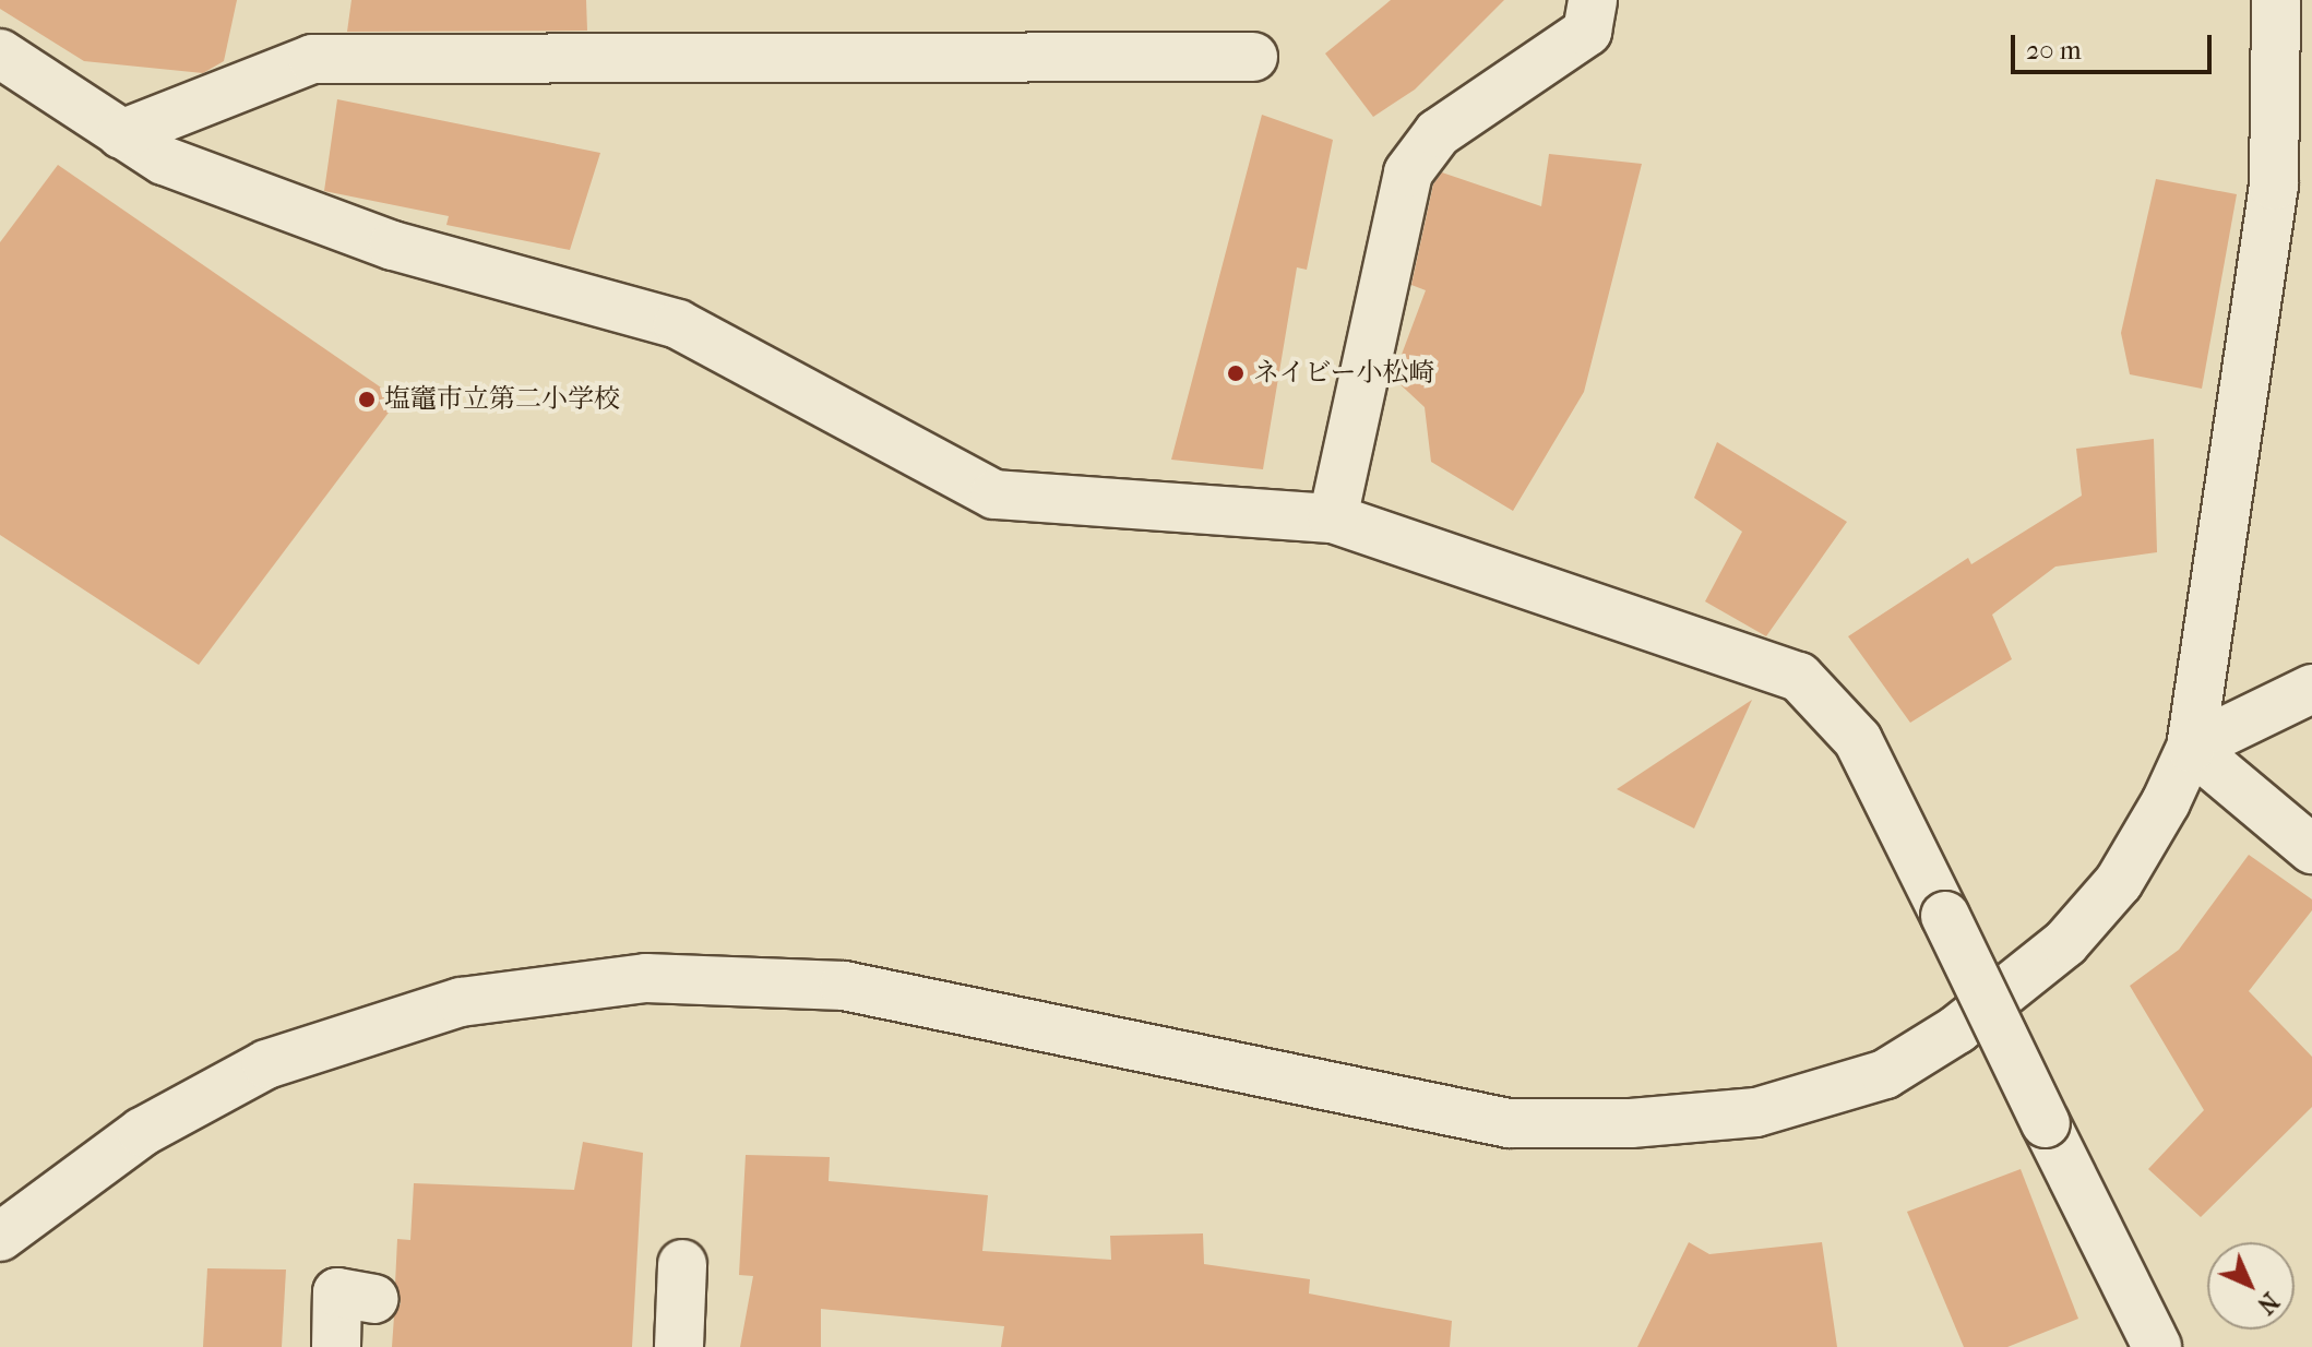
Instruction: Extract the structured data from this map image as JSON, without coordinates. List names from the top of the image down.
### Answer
{
  "places": ["ネイビー小松崎", "塩竈市立第二小学校"],
  "scale_bar": "20 m",
  "north": "bottom right"
}
